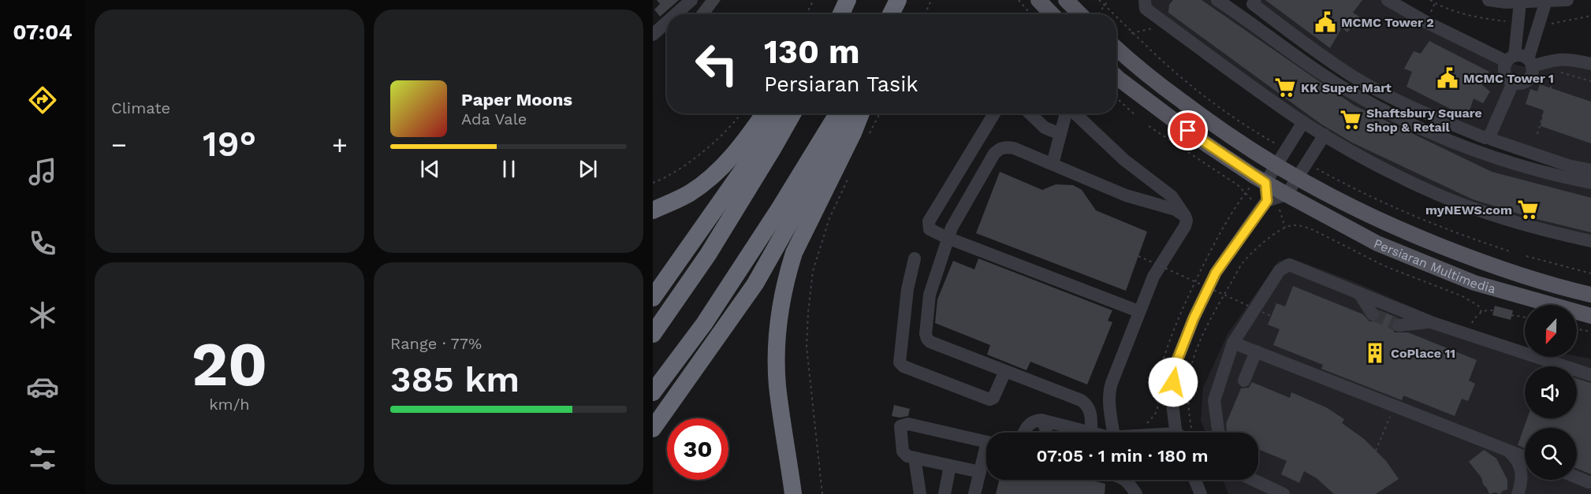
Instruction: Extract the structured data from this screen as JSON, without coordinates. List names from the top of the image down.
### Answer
{
  "streets": {
    "main road": ["Persiaran Multimedia"]
  },
  "places": {
    "public building": ["MCMC Tower 2", "MCMC Tower 1"],
    "supermarket": ["KK Super Mart", "Shaftsbury Square Shop & Retail", "myNEWS.com"],
    "building": ["CoPlace 11"]
  },
  "north": "bottom",
  "page": {
    "tabs": "07:04",
    "tile": [
      "Climate",
      ["20", "km/h"],
      ["Range · 77%", "385 km"]
    ],
    "turn": ["130 m", "Persiaran Tasik"],
    "song": ["Paper Moons", "Ada Vale"],
    "heat": ["−", "19°", "+"],
    "limit": "30",
    "trip": "07:05 · 1 min · 180 m"
  }
}
